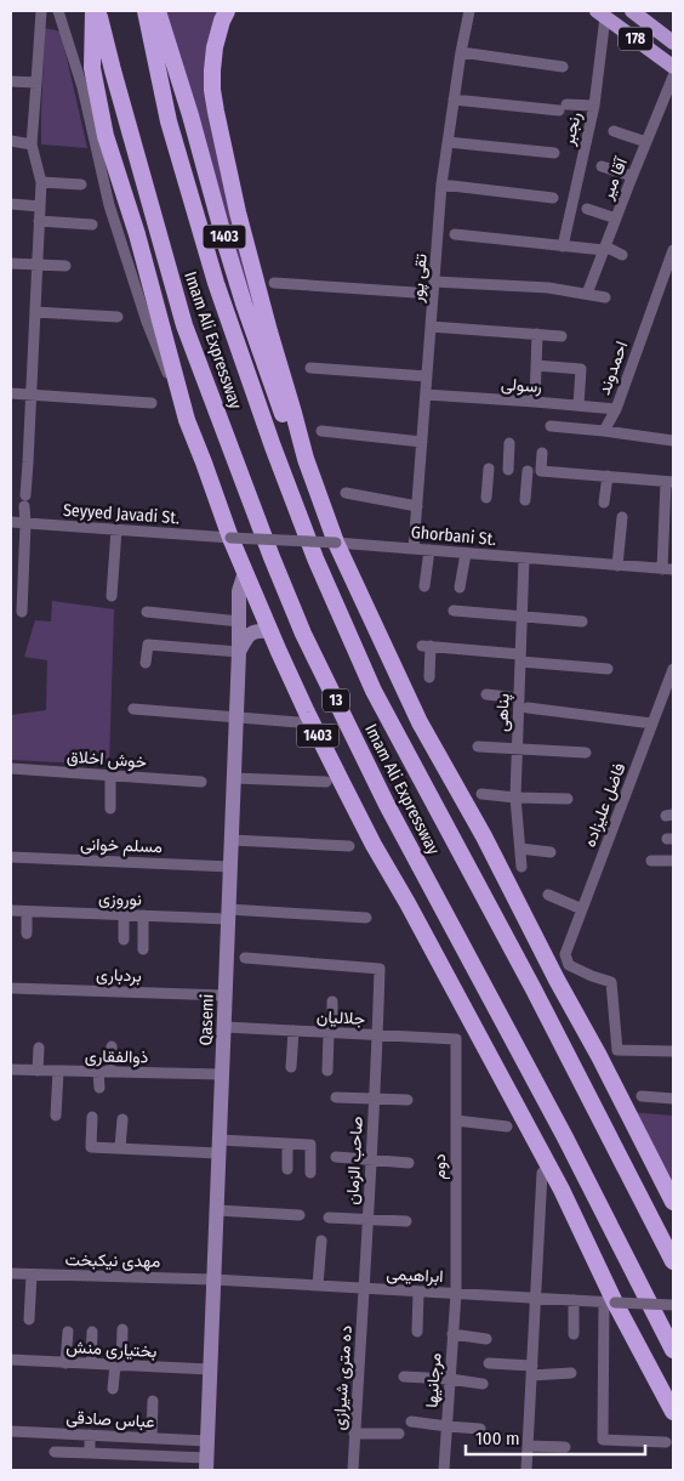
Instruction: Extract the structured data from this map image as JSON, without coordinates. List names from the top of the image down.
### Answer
{
  "streets": {
    "highway": ["1403", "Imam Ali Expressway", "13"],
    "main road": ["178", "Qasemi"],
    "street": [
      "رنجبر",
      "آقا میر",
      "تقی پور",
      "احمدوند",
      "رسولی",
      "Seyyed Javadi St.",
      "Ghorbani St.",
      "پناهی",
      "خوش اخلاق",
      "فاضل علیزاده",
      "مسلم خوانی",
      "نوروزی",
      "بردباری",
      "جلالیان",
      "ذوالفقاری",
      "صاحب الزمان",
      "دوم",
      "مهدی نیکبخت",
      "ابراهیمی",
      "بختیاری منش",
      "ده متری شیرازی",
      "مرجانیها",
      "عباس صادقی"
    ]
  },
  "crossings": [
    ["178", "رنجبر"],
    ["1403", "Imam Ali Expressway"],
    ["1403", "Seyyed Javadi St."],
    ["1403", "Ghorbani St."],
    ["1403", "Qasemi"],
    ["1403", "ابراهیمی"],
    ["تقی پور", "رسولی"],
    ["تقی پور", "Ghorbani St."],
    ["احمدوند", "رسولی"],
    ["Seyyed Javadi St.", "Ghorbani St."],
    ["Ghorbani St.", "پناهی"],
    ["مسلم خوانی", "Qasemi"],
    ["نوروزی", "Qasemi"],
    ["بردباری", "Qasemi"],
    ["جلالیان", "Qasemi"],
    ["جلالیان", "صاحب الزمان"],
    ["جلالیان", "دوم"],
    ["Qasemi", "ذوالفقاری"],
    ["Qasemi", "مهدی نیکبخت"],
    ["Qasemi", "ابراهیمی"],
    ["Qasemi", "بختیاری منش"],
    ["Qasemi", "عباس صادقی"],
    ["صاحب الزمان", "ابراهیمی"],
    ["صاحب الزمان", "ده متری شیرازی"],
    ["دوم", "ابراهیمی"],
    ["دوم", "مرجانیها"],
    ["مهدی نیکبخت", "ابراهیمی"],
    ["ابراهیمی", "ده متری شیرازی"],
    ["ابراهیمی", "مرجانیها"]
  ],
  "scale_bar": "100 m"
}
